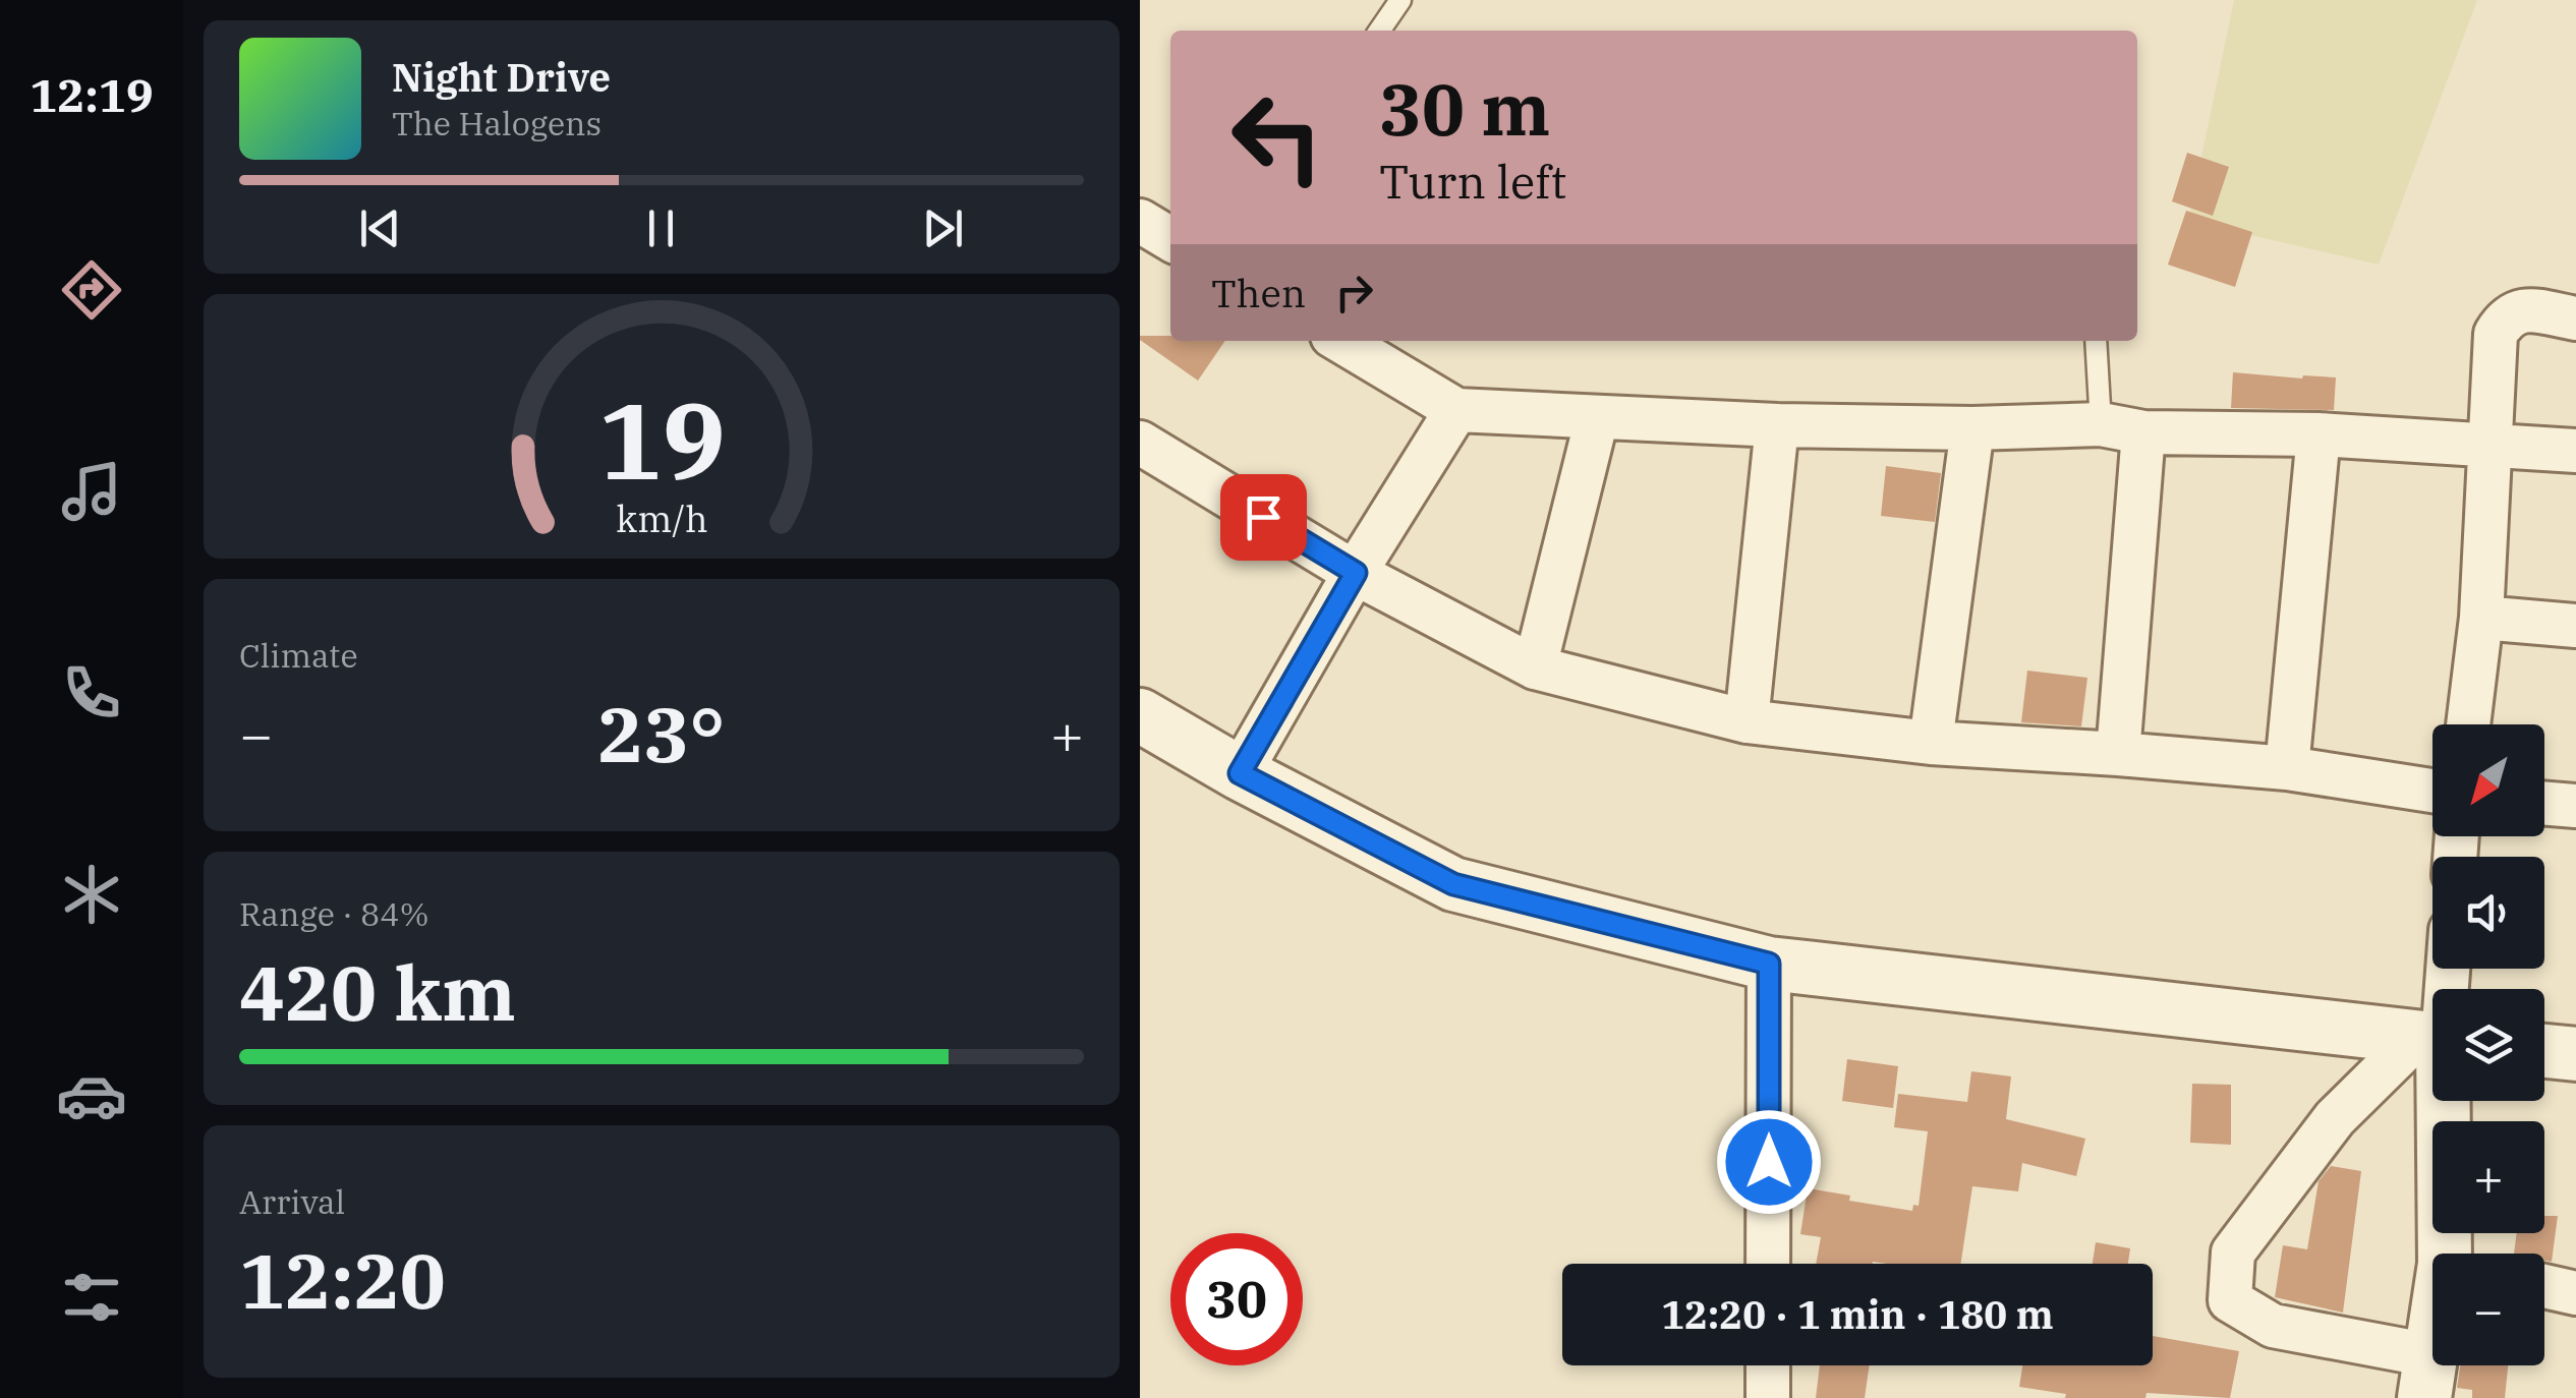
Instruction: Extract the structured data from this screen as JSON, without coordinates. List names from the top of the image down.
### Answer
{
  "north": "bottom left",
  "page": {
    "tabs": "12:19",
    "turn": ["30 m", "Turn left"],
    "song": ["Night Drive", "The Halogens"],
    "then": "Then",
    "tile": [
      "Climate",
      ["Range · 84%", "420 km"],
      ["Arrival", "12:20"]
    ],
    "heat": ["−", "23°", "+"],
    "map_buttons": ["+", "−"],
    "limit": "30",
    "trip": "12:20 · 1 min · 180 m",
    "gauge": ["19", "km/h"]
  }
}
